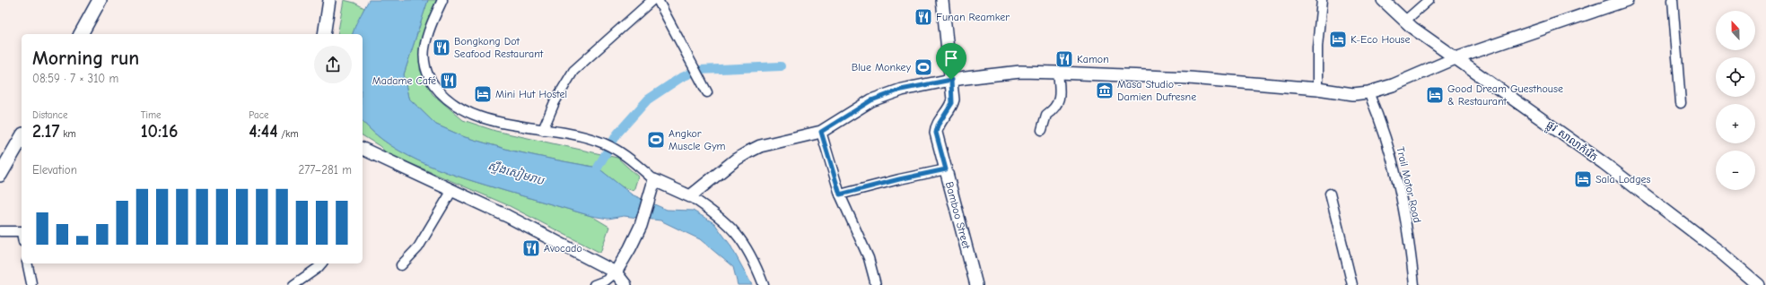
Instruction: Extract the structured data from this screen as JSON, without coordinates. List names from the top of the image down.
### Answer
{
  "streets": {
    "street": ["ផ្លូវ សាលាកំរើក", "Trail Motor Road", "Bamboo Street"]
  },
  "water": ["ស្ទឹងសៀមរាប"],
  "places": {
    "restaurant": [
      "Funan Reamker",
      "Bongkong Dot Seafood Restaurant",
      "Kamon",
      "Madame Café",
      "Avocado"
    ],
    "hotel": [
      "K-Eco House",
      "Mini Hut Hostel",
      "Good Dream Guesthouse & Restaurant",
      "Sala Lodges"
    ],
    "sports": ["Blue Monkey", "Angkor Muscle Gym"],
    "museum": ["Masa Studio - Damien Dufresne"]
  },
  "north": "top",
  "page": {
    "map_buttons": ["+", "−"],
    "heading": ["Morning run", "08:59 · 7 × 310 m"],
    "stats": [
      ["Distance", "2.17 km"],
      ["Time", "10:16"],
      ["Pace", "4:44 /km"]
    ],
    "chart": ["Elevation", "277–281 m"]
  }
}
